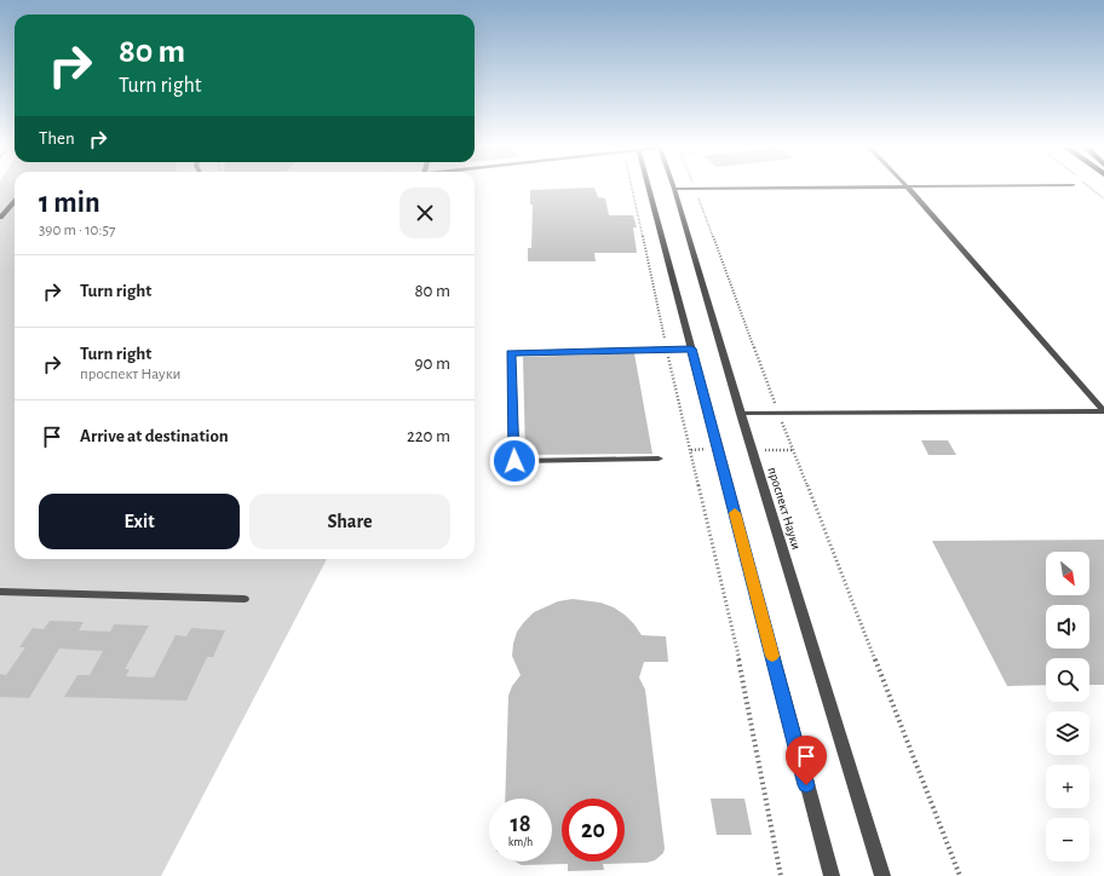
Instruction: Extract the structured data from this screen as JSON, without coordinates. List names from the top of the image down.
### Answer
{
  "streets": {
    "street": ["проспект Науки"]
  },
  "north": "bottom right",
  "page": {
    "turn": ["80 m", "Turn right"],
    "then": "Then",
    "heading": ["1 min", "390 m · 10:57"],
    "list": [
      {
        "name": "Turn right",
        "value": "80 m"
      },
      {
        "name": "Turn right",
        "note": "проспект Науки",
        "value": "90 m"
      },
      {
        "name": "Arrive at destination",
        "value": "220 m"
      }
    ],
    "buttons": ["Exit", "Share"],
    "map_buttons": ["+", "−"],
    "speed": "18 km/h",
    "limit": "20"
  }
}
